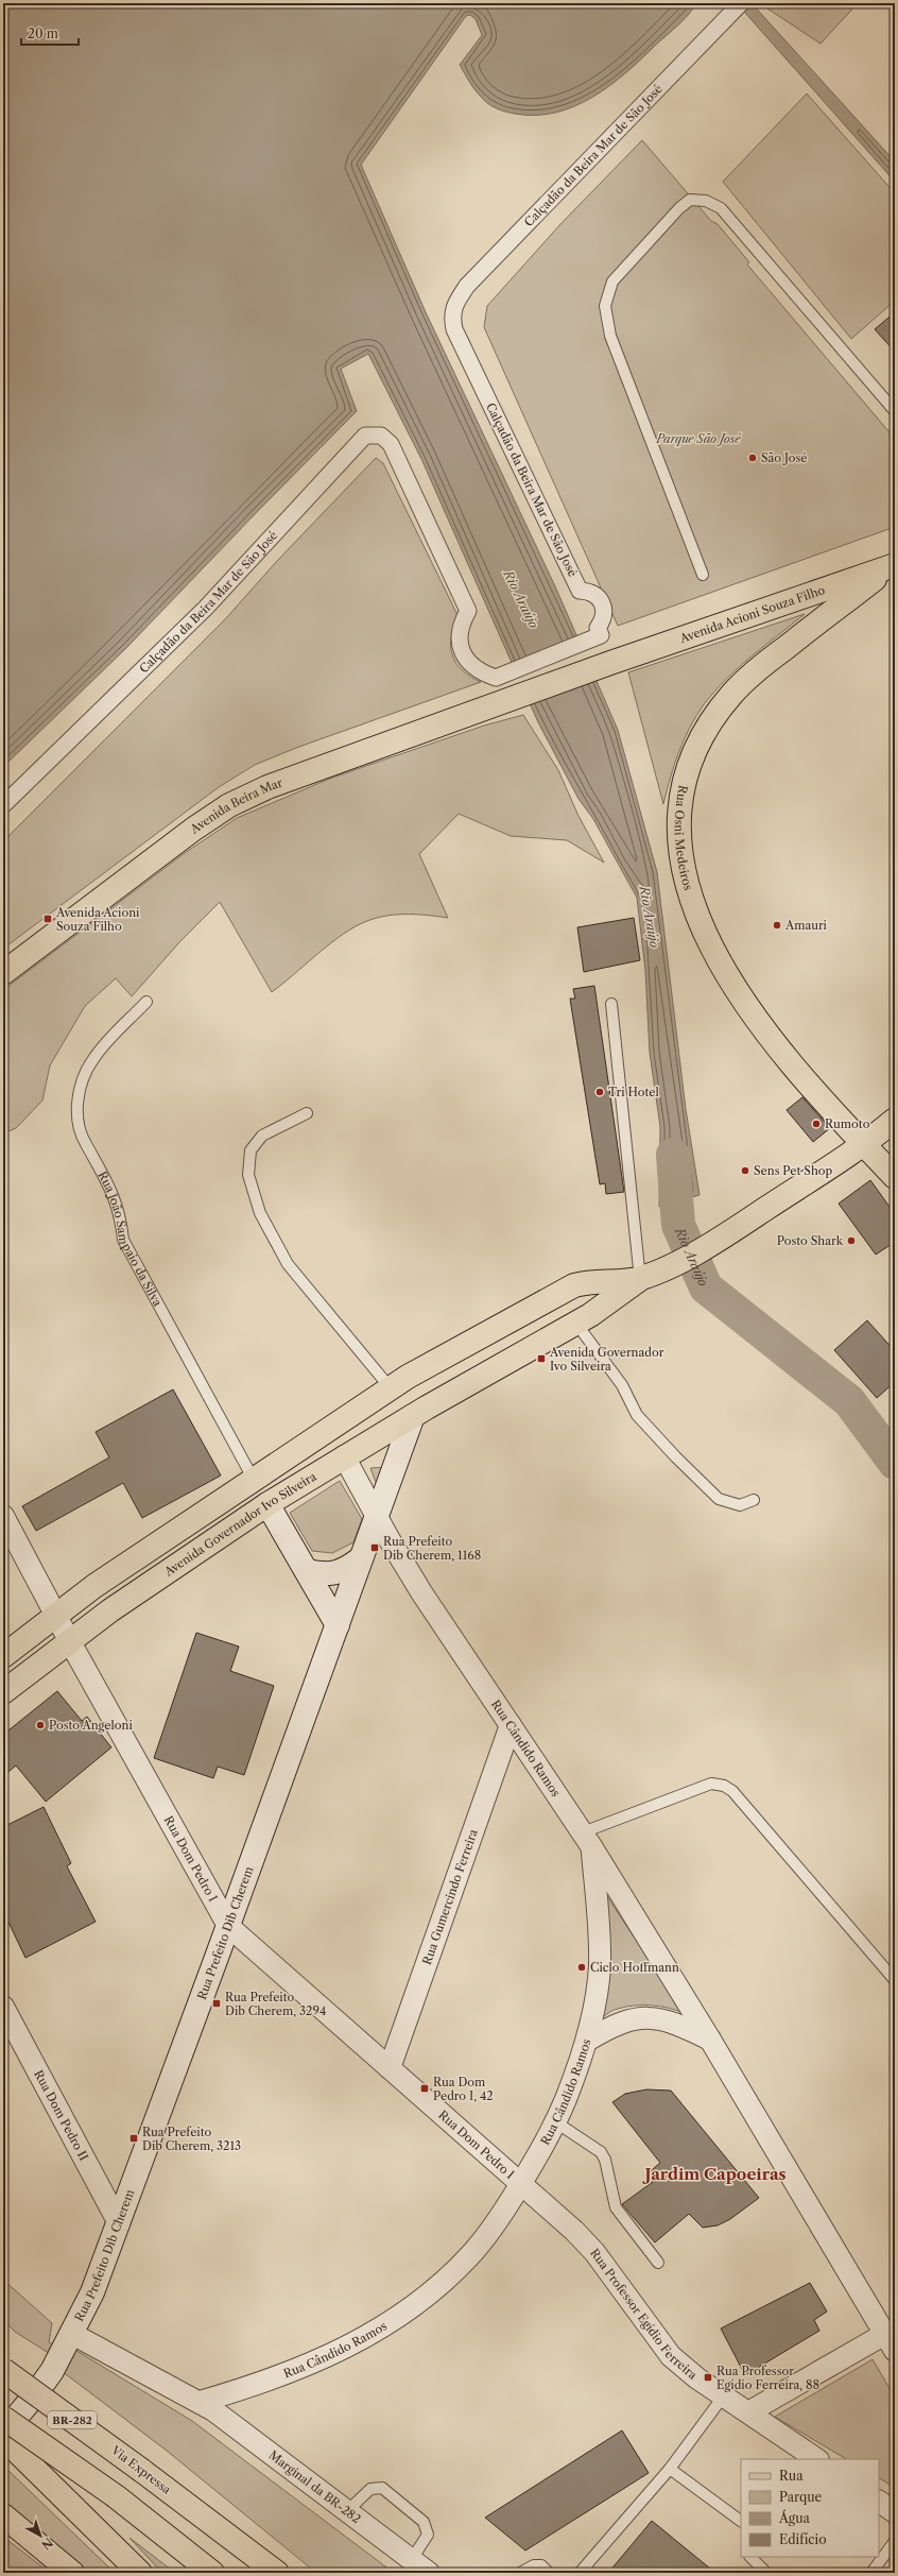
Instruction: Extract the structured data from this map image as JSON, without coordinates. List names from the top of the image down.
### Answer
{
  "streets": {
    "main road": [
      "Avenida Acioni Souza Filho",
      "Avenida Beira Mar",
      "Rua Osni Medeiros",
      "Avenida Governador Ivo Silveira",
      "Rua Prefeito Dib Cherem",
      "BR-282",
      "Via Expressa"
    ],
    "street": [
      "Calçadão da Beira Mar de São José",
      "Rua Cândido Ramos",
      "Rua Dom Pedro I",
      "Rua Gumercindo Ferreira",
      "Rua Dom Pedro II",
      "Rua Professor Egídio Ferreira",
      "Marginal da BR-282"
    ],
    "lane": ["Rua João Sampaio da Silva"]
  },
  "crossings": [
    ["Avenida Acioni Souza Filho", "Avenida Beira Mar"],
    ["Avenida Acioni Souza Filho", "Rua Osni Medeiros"],
    ["Rua Osni Medeiros", "Avenida Governador Ivo Silveira"],
    ["Rua João Sampaio da Silva", "Avenida Governador Ivo Silveira"],
    ["Avenida Governador Ivo Silveira", "Rua Cândido Ramos"],
    ["Avenida Governador Ivo Silveira", "Rua Dom Pedro I"],
    ["Avenida Governador Ivo Silveira", "Rua Prefeito Dib Cherem"],
    ["Rua Cândido Ramos", "Rua Dom Pedro I"],
    ["Rua Cândido Ramos", "Rua Gumercindo Ferreira"],
    ["Rua Cândido Ramos", "Rua Prefeito Dib Cherem"],
    ["Rua Cândido Ramos", "Rua Professor Egídio Ferreira"],
    ["Rua Cândido Ramos", "Marginal da BR-282"],
    ["Rua Dom Pedro I", "Rua Gumercindo Ferreira"],
    ["Rua Dom Pedro I", "Rua Prefeito Dib Cherem"],
    ["Rua Dom Pedro I", "Rua Professor Egídio Ferreira"],
    ["Rua Prefeito Dib Cherem", "Rua Dom Pedro II"]
  ],
  "districts": ["Jardim Capoeiras"],
  "water": ["Rio Araújo"],
  "parks": ["Parque São José"],
  "places": {
    "other": [
      "São José",
      "Amauri",
      "Tri Hotel",
      "Rumoto",
      "Sens Pet Shop",
      "Posto Shark",
      "Posto Angeloni",
      "Ciclo Hoffmann"
    ],
    "transit": [
      "Avenida Acioni Souza Filho",
      "Avenida Governador Ivo Silveira",
      "Rua Prefeito Dib Cherem, 1168",
      "Rua Prefeito Dib Cherem, 3294",
      "Rua Dom Pedro I, 42",
      "Rua Prefeito Dib Cherem, 3213",
      "Rua Professor Egídio Ferreira, 88"
    ]
  },
  "legend": [
    "Rua",
    "Parque",
    "Água",
    "Edifício"
  ],
  "scale_bar": "20 m",
  "north": "bottom right"
}
